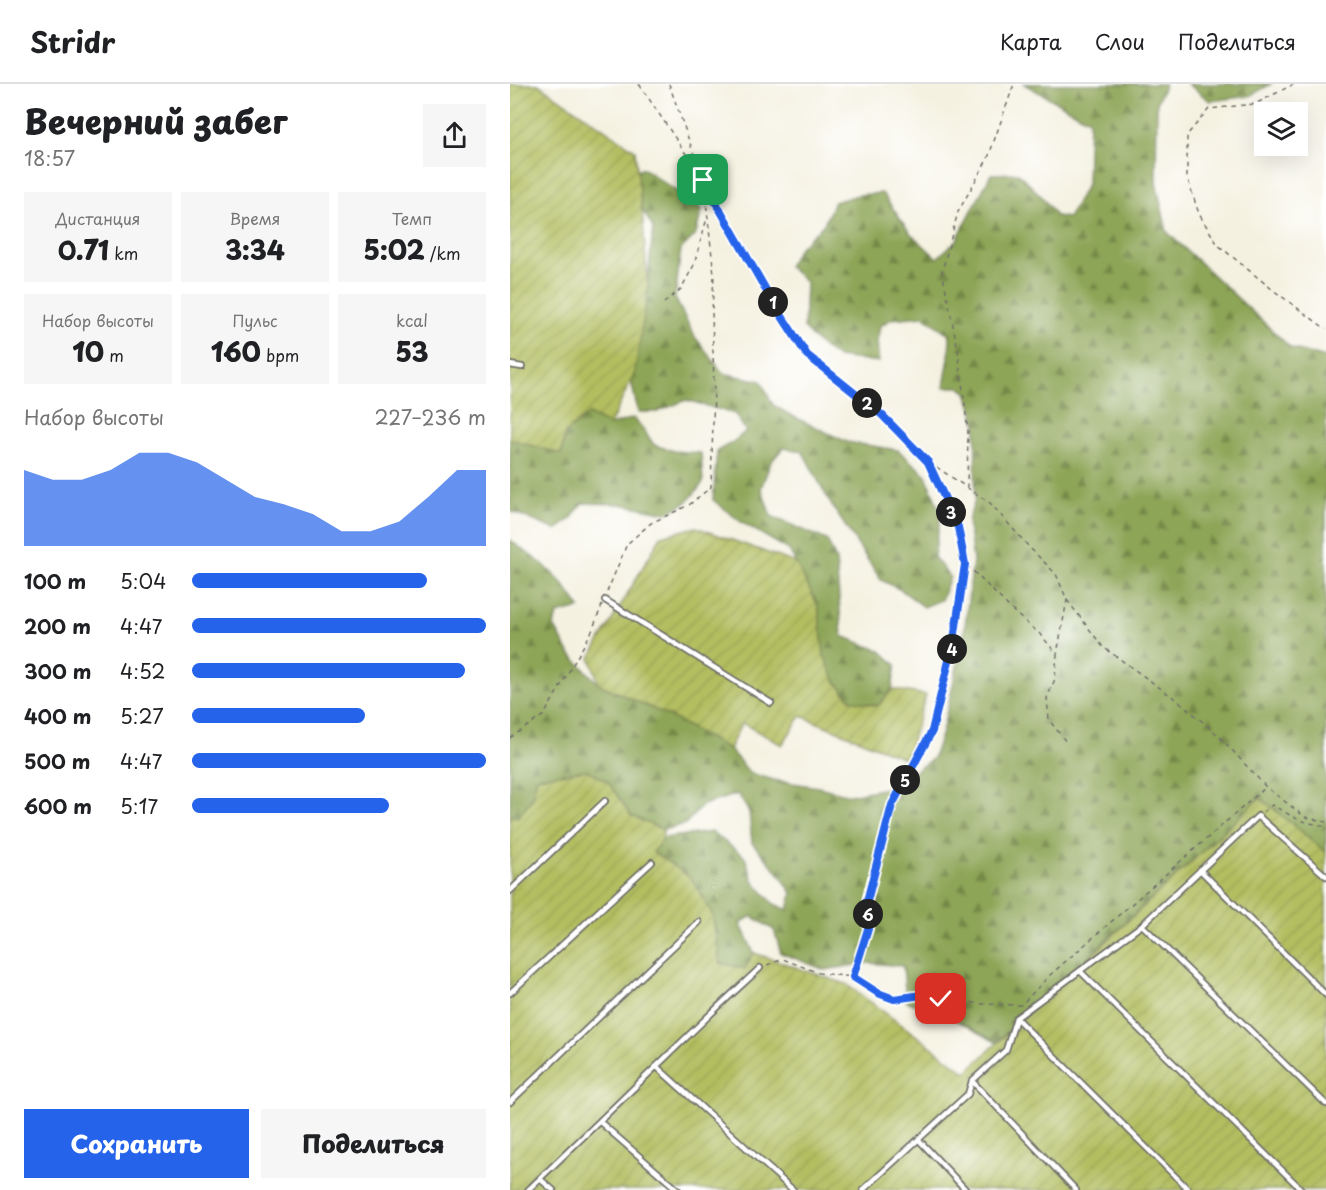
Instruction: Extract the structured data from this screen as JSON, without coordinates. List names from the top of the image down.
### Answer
{
  "page": {
    "header": "Stridr",
    "nav": ["Карта", "Слои", "Поделиться"],
    "heading": ["Вечерний забег", "18:57"],
    "stats": [
      ["Дистанция", "0.71 km"],
      ["Время", "3:34"],
      ["Темп", "5:02 /km"],
      ["Набор высоты", "10 m"],
      ["Пульс", "160 bpm"],
      ["kcal", "53"]
    ],
    "pins": [
      "1",
      "2",
      "3",
      "4",
      "5",
      "6"
    ],
    "chart": ["Набор высоты", "227–236 m"],
    "list": [
      {
        "name": "100 m",
        "note": "5:04"
      },
      {
        "name": "200 m",
        "note": "4:47"
      },
      {
        "name": "300 m",
        "note": "4:52"
      },
      {
        "name": "400 m",
        "note": "5:27"
      },
      {
        "name": "500 m",
        "note": "4:47"
      },
      {
        "name": "600 m",
        "note": "5:17"
      }
    ],
    "buttons": ["Сохранить", "Поделиться"]
  }
}
